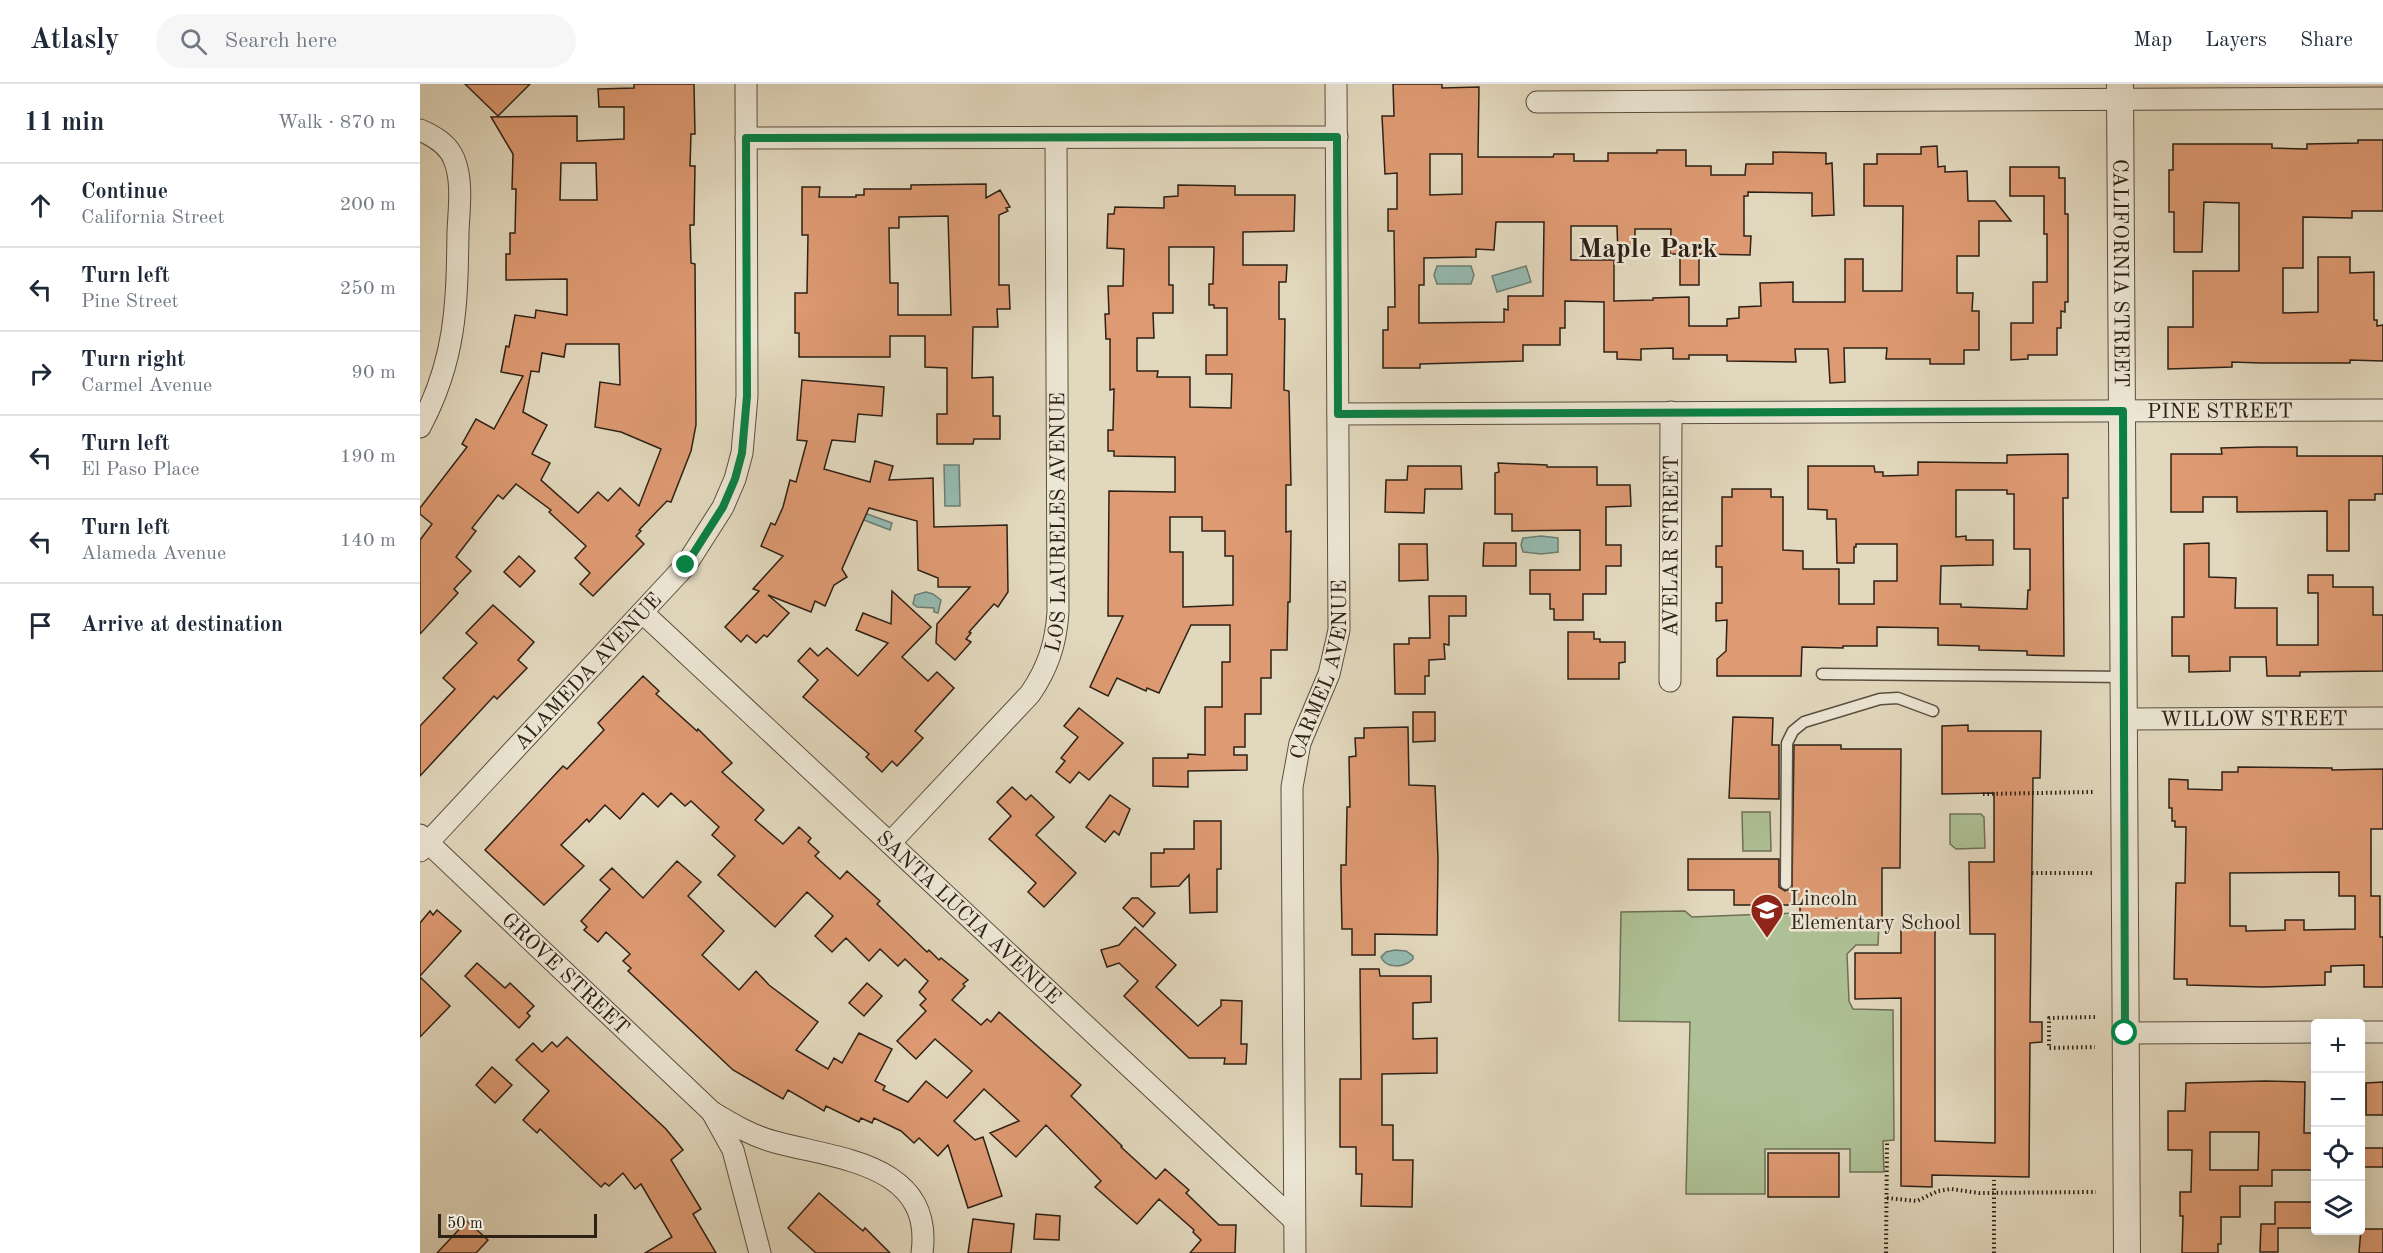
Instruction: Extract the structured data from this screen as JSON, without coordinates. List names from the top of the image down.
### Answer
{
  "streets": {
    "street": [
      "CALIFORNIA STREET",
      "PINE STREET",
      "LOS LAURELES AVENUE",
      "AVELAR STREET",
      "CARMEL AVENUE",
      "ALAMEDA AVENUE",
      "WILLOW STREET",
      "SANTA LUCIA AVENUE",
      "GROVE STREET"
    ]
  },
  "crossings": [
    ["CALIFORNIA STREET", "PINE STREET"],
    ["CALIFORNIA STREET", "WILLOW STREET"],
    ["PINE STREET", "AVELAR STREET"],
    ["PINE STREET", "CARMEL AVENUE"],
    ["LOS LAURELES AVENUE", "SANTA LUCIA AVENUE"],
    ["CARMEL AVENUE", "SANTA LUCIA AVENUE"],
    ["ALAMEDA AVENUE", "SANTA LUCIA AVENUE"],
    ["ALAMEDA AVENUE", "GROVE STREET"]
  ],
  "districts": ["Maple Park"],
  "places": {
    "school or university": ["Lincoln Elementary School"]
  },
  "scale_bar": "50 m",
  "page": {
    "header": "Atlasly",
    "search": "Search here",
    "nav": ["Map", "Layers", "Share"],
    "heading": ["11 min", "Walk · 870 m"],
    "list": [
      ["Continue", "California Street", "200 m"],
      ["Turn left", "Pine Street", "250 m"],
      ["Turn right", "Carmel Avenue", "90 m"],
      ["Turn left", "El Paso Place", "190 m"],
      ["Turn left", "Alameda Avenue", "140 m"],
      "Arrive at destination"
    ],
    "map_buttons": ["+", "−"],
    "scale": "50 m"
  }
}
